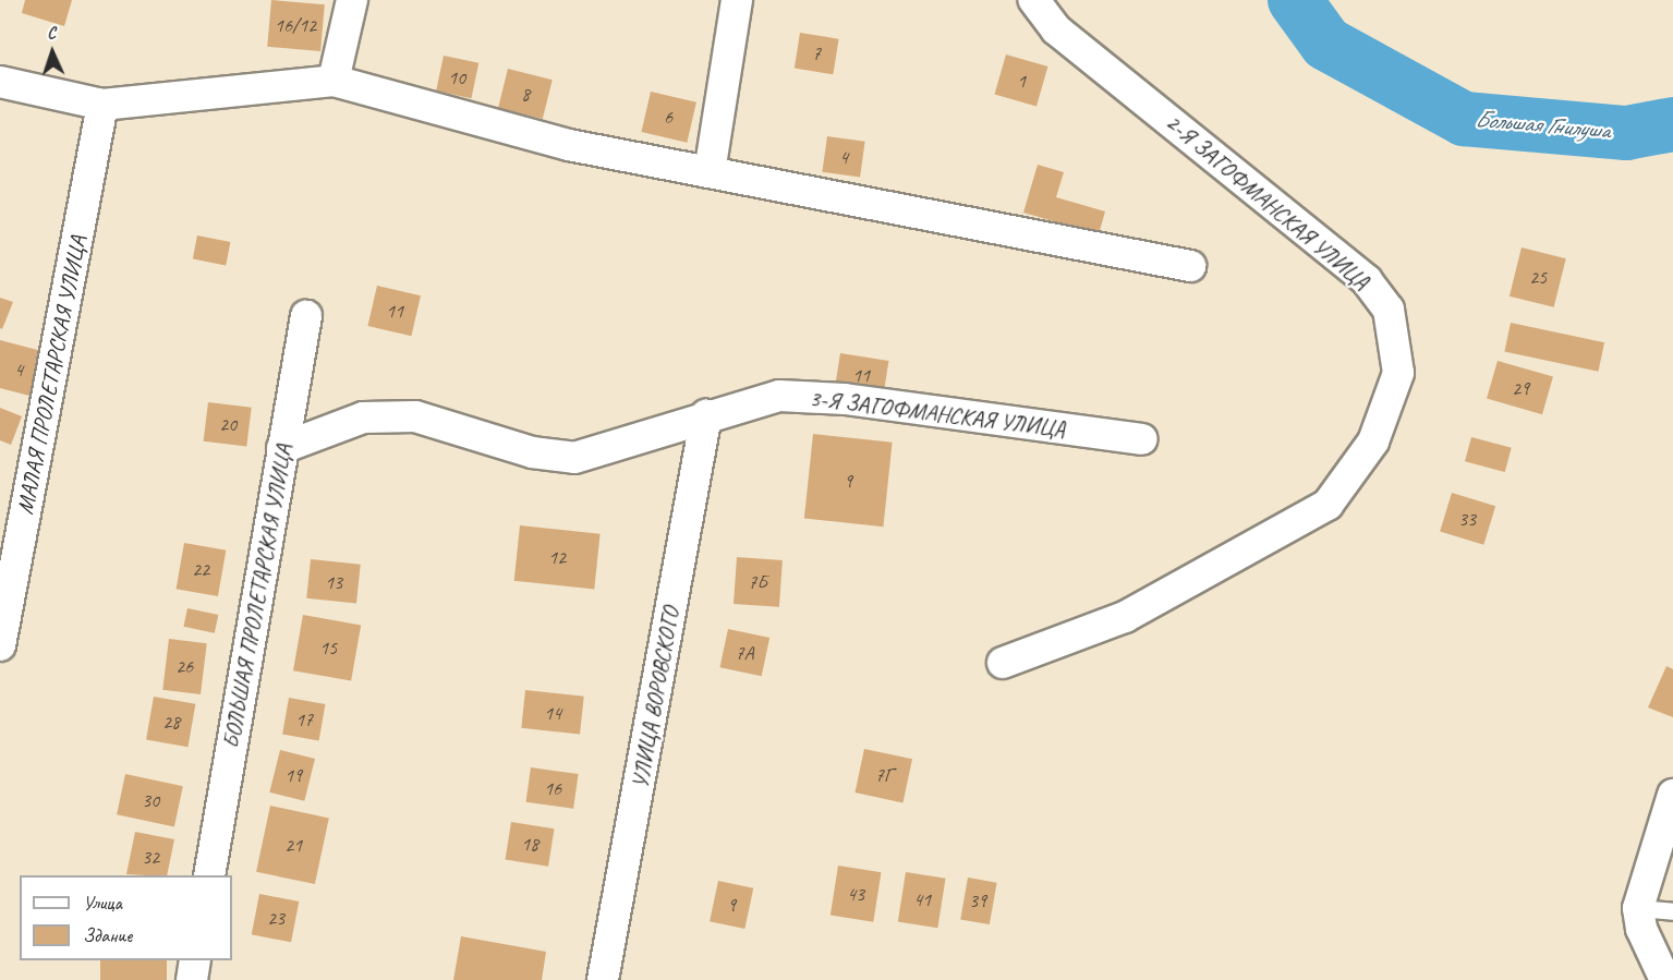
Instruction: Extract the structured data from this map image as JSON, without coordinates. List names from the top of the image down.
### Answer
{
  "streets": {
    "street": [
      "2-Я ЗАГОФМАНСКАЯ УЛИЦА",
      "МАЛАЯ ПРОЛЕТАРСКАЯ УЛИЦА",
      "3-Я ЗАГОФМАНСКАЯ УЛИЦА",
      "БОЛЬШАЯ ПРОЛЕТАРСКАЯ УЛИЦА",
      "УЛИЦА ВОРОВСКОГО"
    ]
  },
  "crossings": [
    ["3-Я ЗАГОФМАНСКАЯ УЛИЦА", "БОЛЬШАЯ ПРОЛЕТАРСКАЯ УЛИЦА"],
    ["3-Я ЗАГОФМАНСКАЯ УЛИЦА", "УЛИЦА ВОРОВСКОГО"]
  ],
  "water": ["Большая Гнилуша"],
  "house_numbers": [
    "16/12",
    "7",
    "10",
    "1",
    "8",
    "6",
    "4",
    "25",
    "11",
    "4",
    "11",
    "29",
    "20",
    "9",
    "33",
    "12",
    "22",
    "13",
    "7Б",
    "15",
    "7А",
    "26",
    "14",
    "17",
    "28",
    "19",
    "7Г",
    "16",
    "30",
    "18",
    "21",
    "32",
    "43",
    "41",
    "39",
    "9",
    "23"
  ],
  "legend": ["Улица", "Здание"],
  "north": "top"
}
